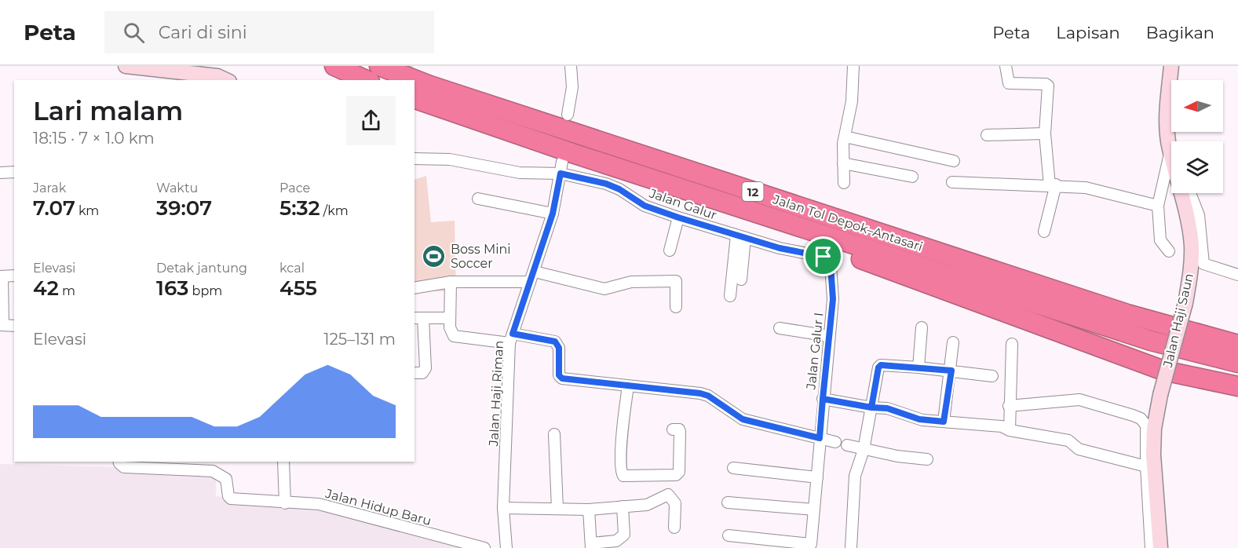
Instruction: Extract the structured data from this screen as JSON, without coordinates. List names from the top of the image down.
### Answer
{
  "streets": {
    "highway": ["12", "Jalan Tol Depok–Antasari"],
    "street": [
      "Jalan Galur",
      "Jalan Haji Saun",
      "Jalan Galur I",
      "Jalan Haji Riman",
      "Jalan Hidup Baru"
    ]
  },
  "crossings": [
    ["Jalan Galur", "Jalan Galur I"],
    ["Jalan Galur", "Jalan Haji Riman"]
  ],
  "places": {
    "sports": ["Boss Mini Soccer"]
  },
  "north": "left",
  "page": {
    "header": "Peta",
    "search": "Cari di sini",
    "nav": ["Peta", "Lapisan", "Bagikan"],
    "heading": ["Lari malam", "18:15 · 7 × 1.0 km"],
    "stats": [
      ["Jarak", "7.07 km"],
      ["Waktu", "39:07"],
      ["Pace", "5:32 /km"],
      ["Elevasi", "42 m"],
      ["Detak jantung", "163 bpm"],
      ["kcal", "455"]
    ],
    "chart": ["Elevasi", "125–131 m"]
  }
}
